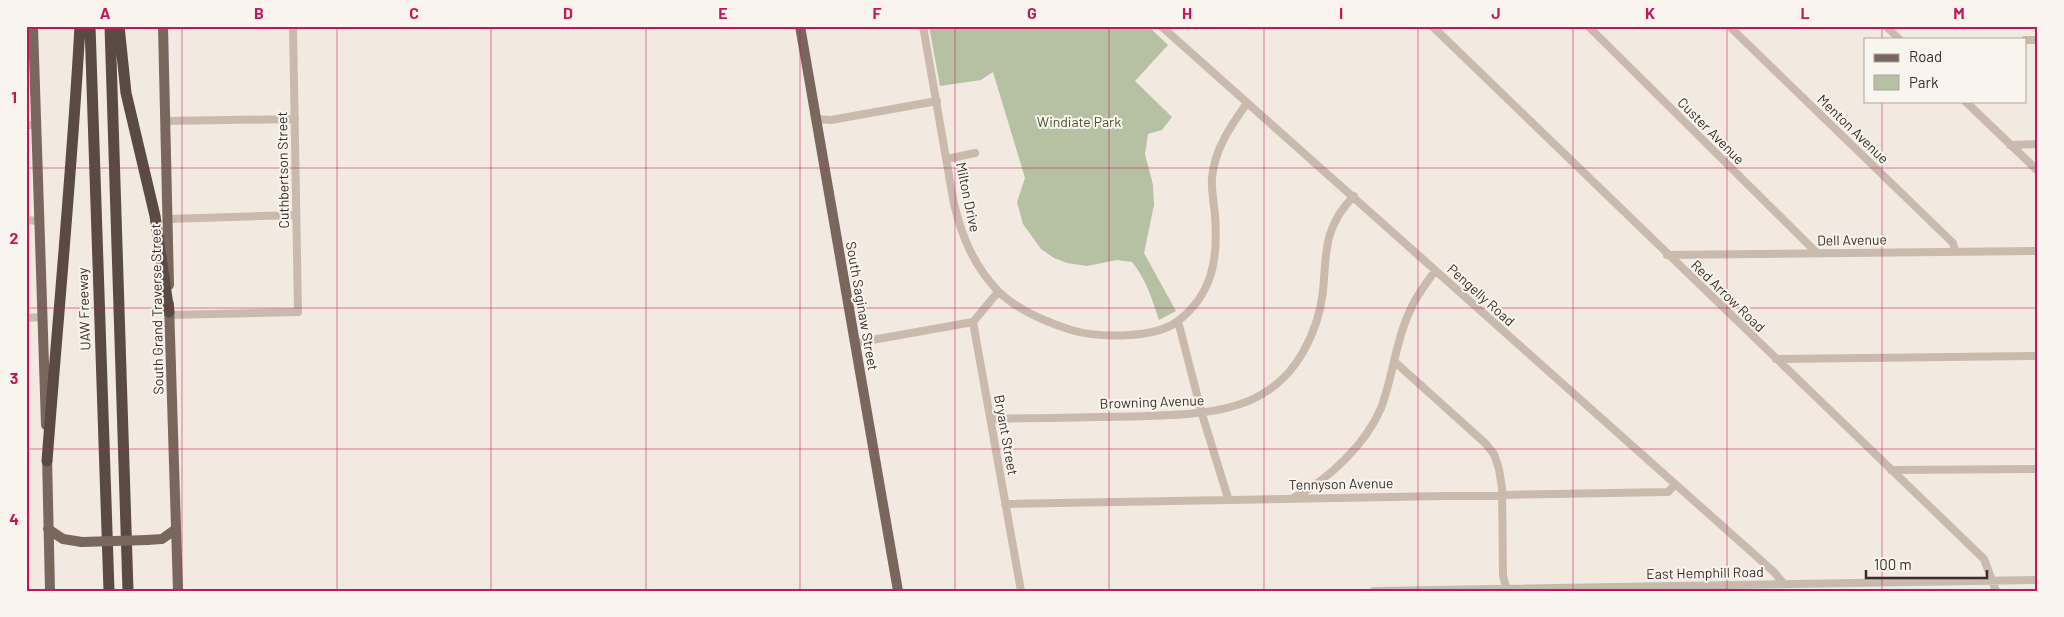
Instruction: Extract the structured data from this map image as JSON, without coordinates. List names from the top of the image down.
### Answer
{
  "streets": {
    "highway": ["UAW Freeway"],
    "main road": ["South Saginaw Street", "South Grand Traverse Street"],
    "street": [
      "Menton Avenue",
      "Custer Avenue",
      "Cuthbertson Street",
      "Milton Drive",
      "Dell Avenue",
      "Pengelly Road",
      "Red Arrow Road",
      "Browning Avenue",
      "Bryant Street",
      "Tennyson Avenue",
      "East Hemphill Road"
    ]
  },
  "crossings": [
    ["Menton Avenue", "Dell Avenue"],
    ["Custer Avenue", "Dell Avenue"],
    ["Cuthbertson Street", "South Grand Traverse Street"],
    ["Milton Drive", "Pengelly Road"],
    ["Dell Avenue", "Red Arrow Road"],
    ["Pengelly Road", "Browning Avenue"],
    ["Pengelly Road", "Tennyson Avenue"],
    ["Pengelly Road", "East Hemphill Road"],
    ["Red Arrow Road", "East Hemphill Road"],
    ["Browning Avenue", "Bryant Street"],
    ["Bryant Street", "Tennyson Avenue"]
  ],
  "parks": ["Windiate Park"],
  "legend": ["Road", "Park"],
  "scale_bar": "100 m",
  "grid": {
    "columns": [
      "A",
      "B",
      "C",
      "D",
      "E",
      "F",
      "G",
      "H",
      "I",
      "J",
      "K",
      "L",
      "M"
    ],
    "rows": [
      "1",
      "2",
      "3",
      "4"
    ]
  }
}
